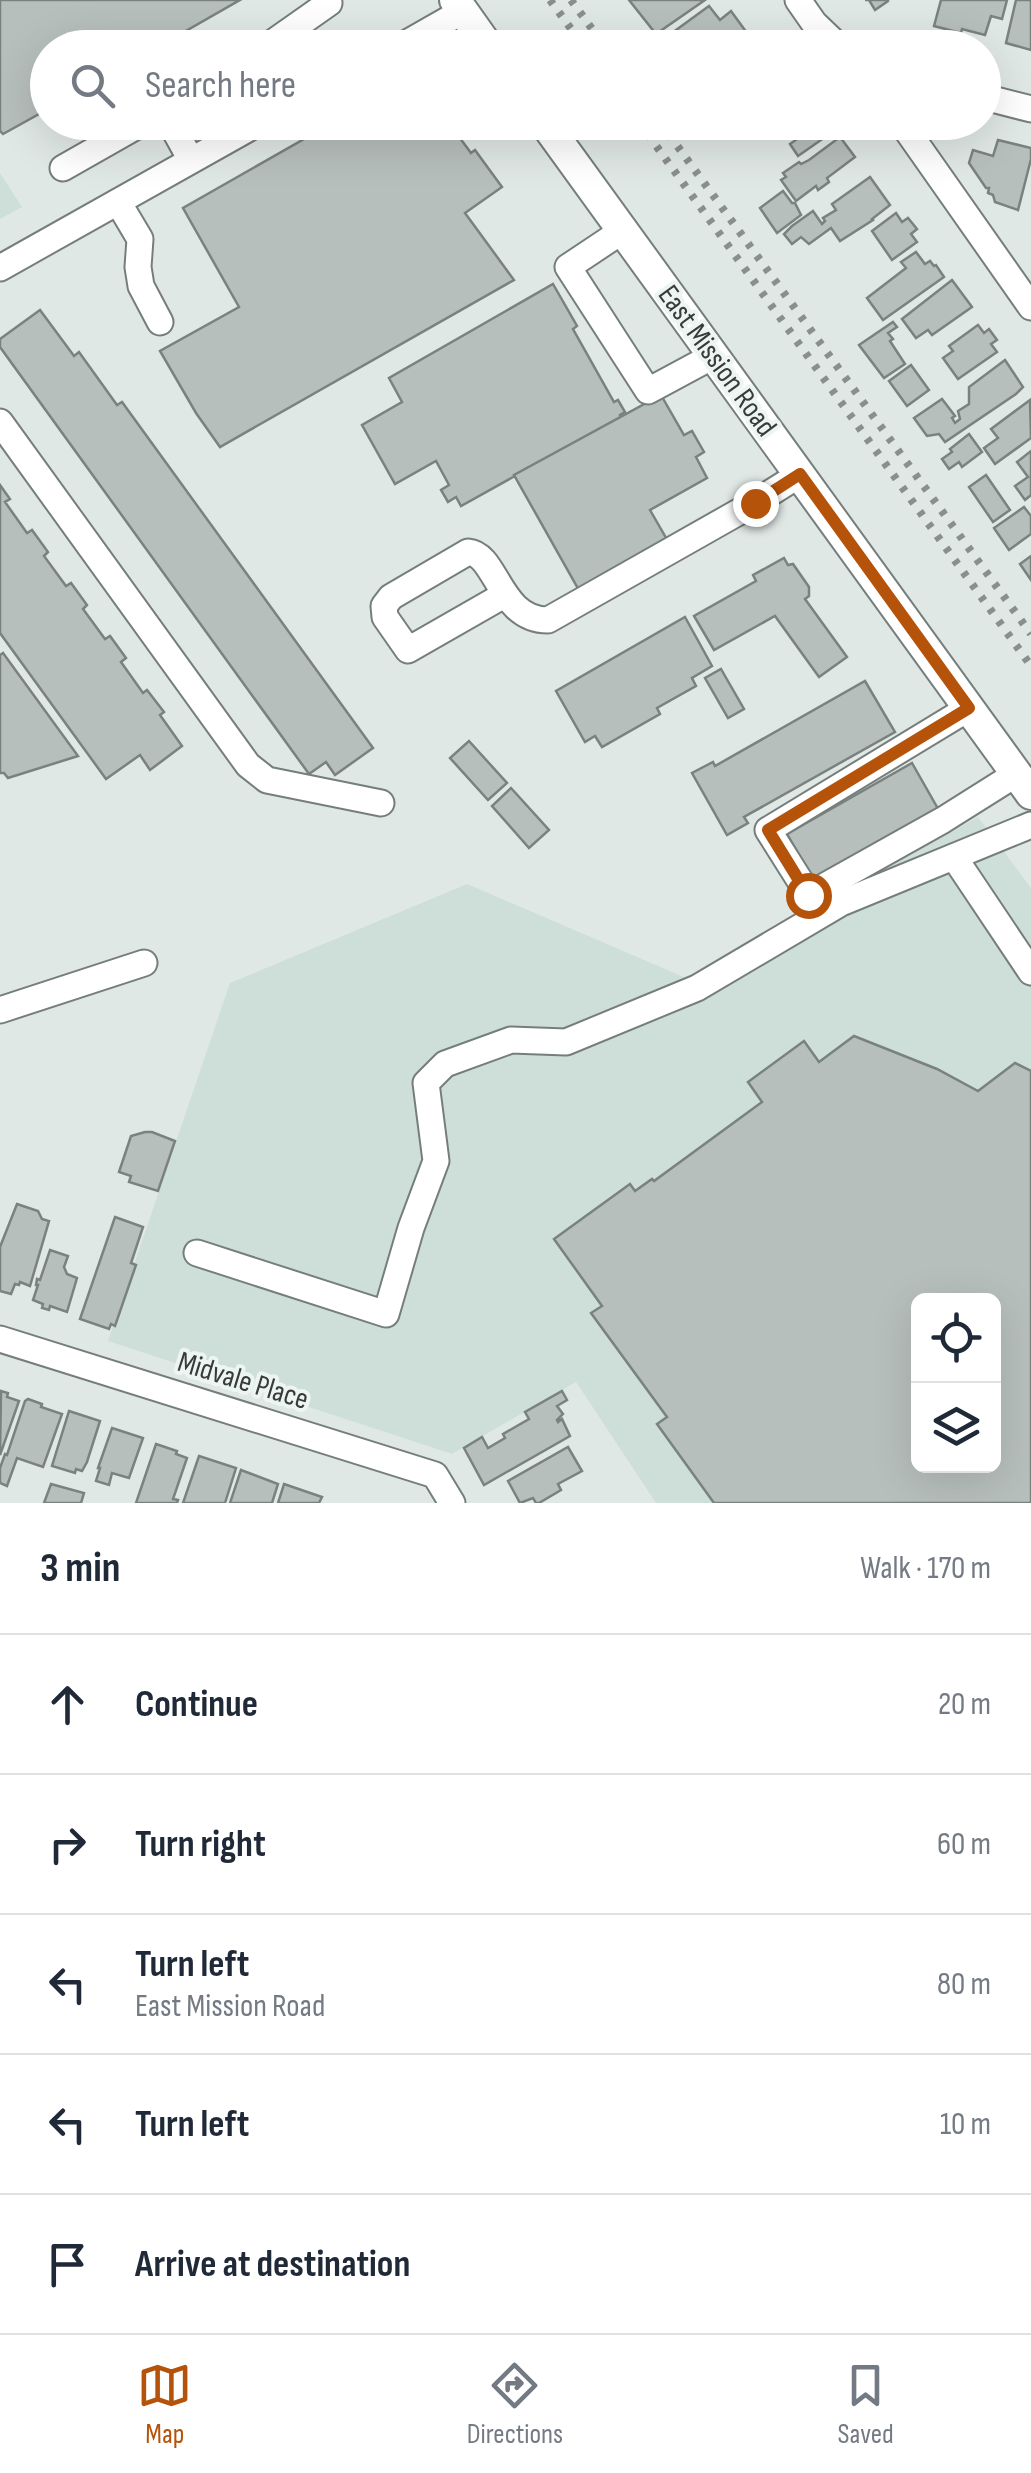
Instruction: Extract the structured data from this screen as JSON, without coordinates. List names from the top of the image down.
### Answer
{
  "streets": {
    "main road": ["East Mission Road"],
    "street": ["Midvale Place"]
  },
  "page": {
    "search": "Search here",
    "heading": ["3 min", "Walk · 170 m"],
    "list": [
      ["Continue", "20 m"],
      ["Turn right", "60 m"],
      ["Turn left", "East Mission Road", "80 m"],
      ["Turn left", "10 m"],
      "Arrive at destination"
    ],
    "nav": ["Map", "Directions", "Saved"]
  }
}
